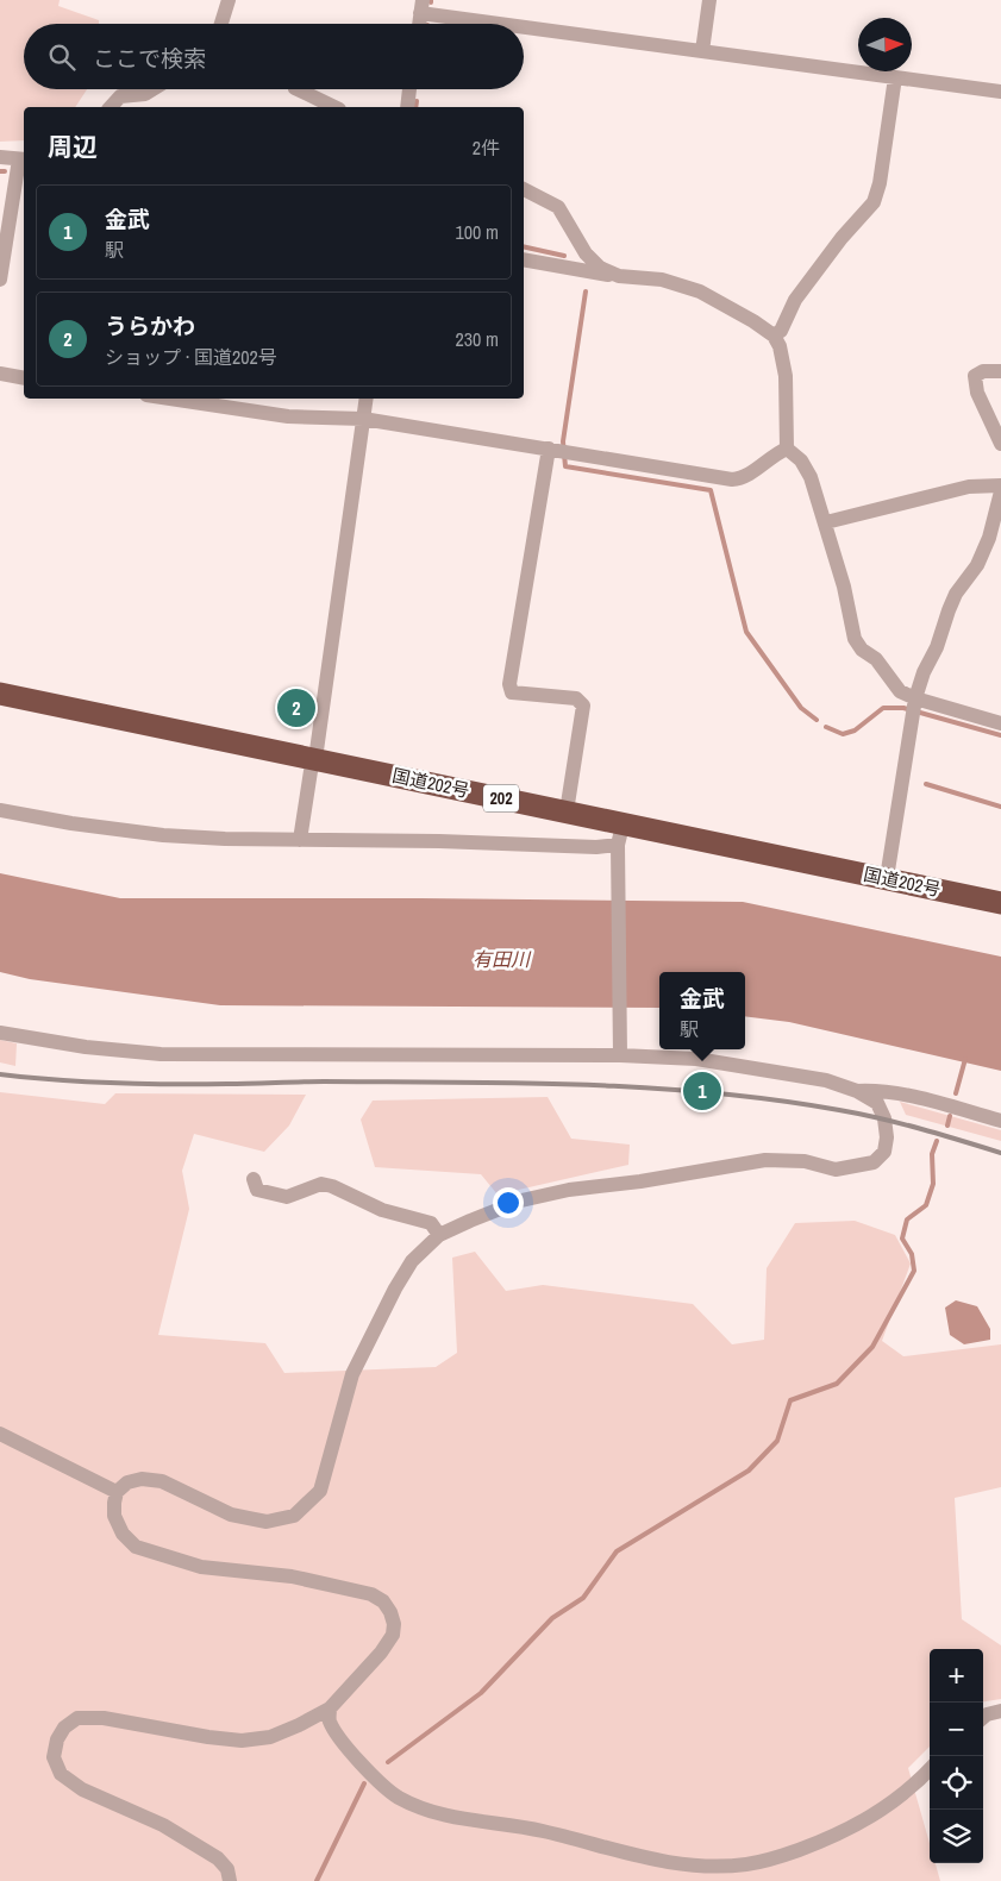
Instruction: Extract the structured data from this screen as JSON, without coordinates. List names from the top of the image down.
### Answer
{
  "streets": {
    "highway": ["国道202号", "202"]
  },
  "water": ["有田川"],
  "north": "right",
  "page": {
    "search": "ここで検索",
    "heading": ["周辺", "2件"],
    "list": [
      {
        "mark": "1",
        "name": "金武",
        "note": "駅",
        "value": "100 m"
      },
      {
        "mark": "2",
        "name": "うらかわ",
        "note": "ショップ · 国道202号",
        "value": "230 m"
      }
    ],
    "pins": ["2", "1"],
    "popup": ["金武", "駅"],
    "map_buttons": ["+", "−"]
  }
}
